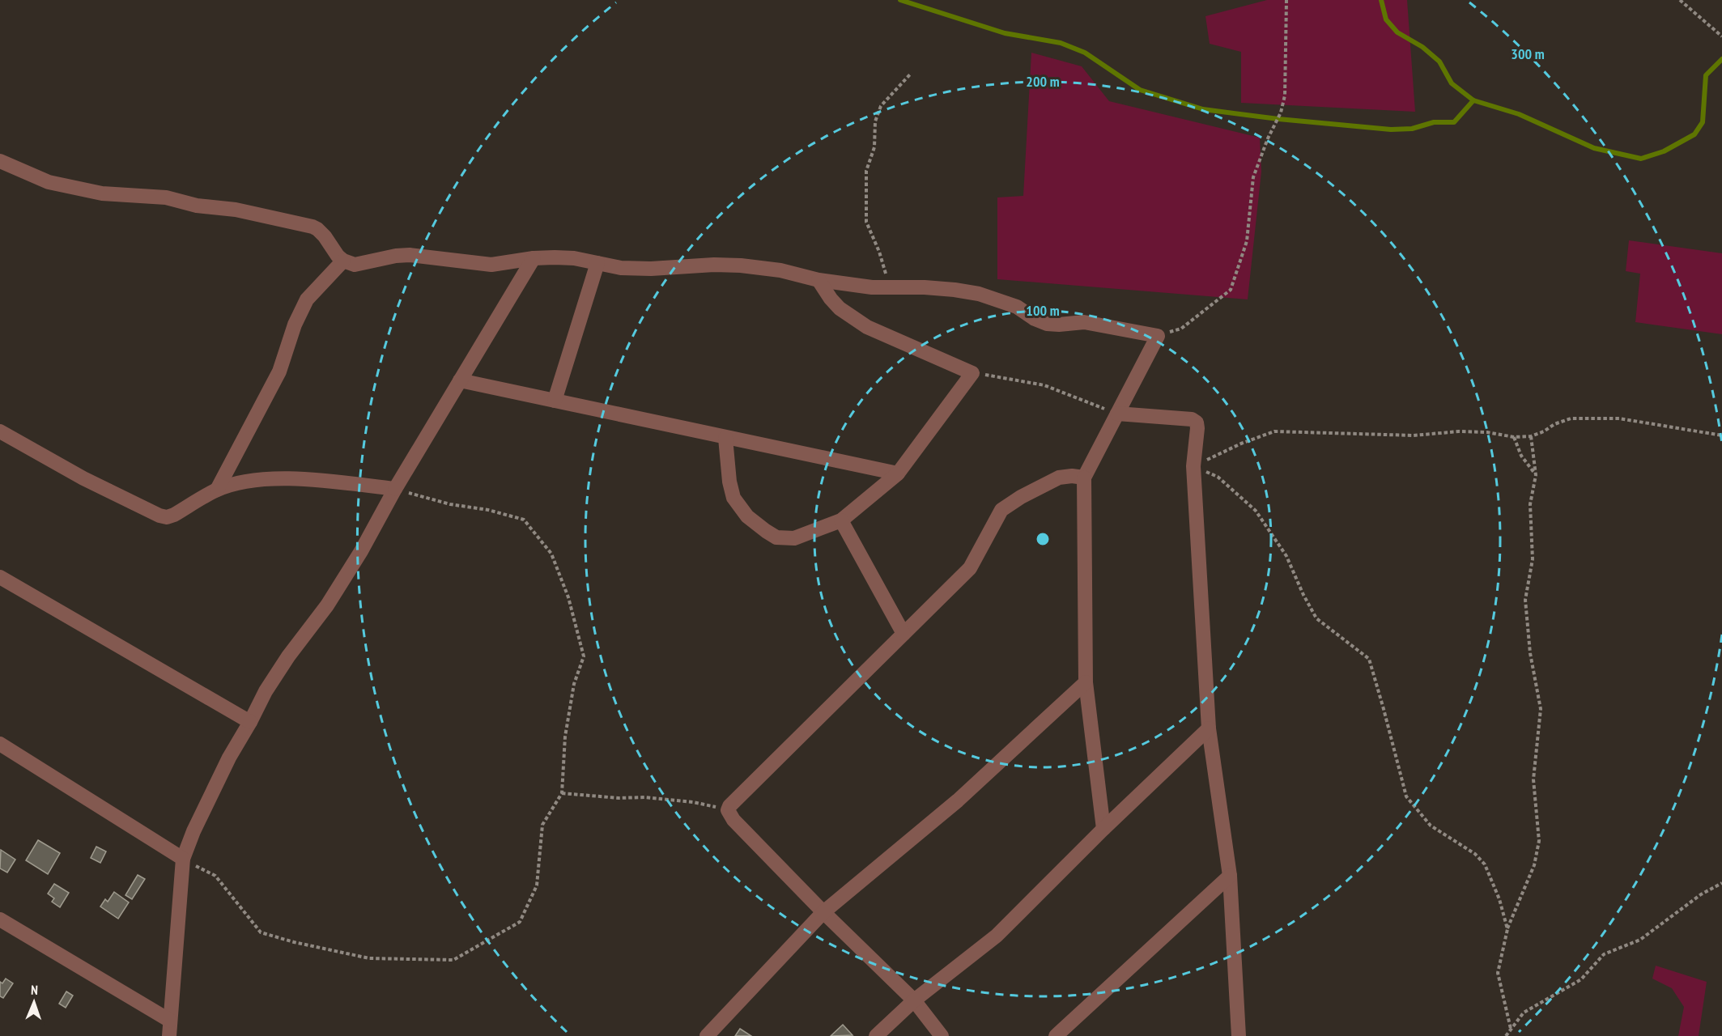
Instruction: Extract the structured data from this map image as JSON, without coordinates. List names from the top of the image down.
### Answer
{
  "north": "top",
  "rings": ["300 m", "200 m", "100 m"]
}
